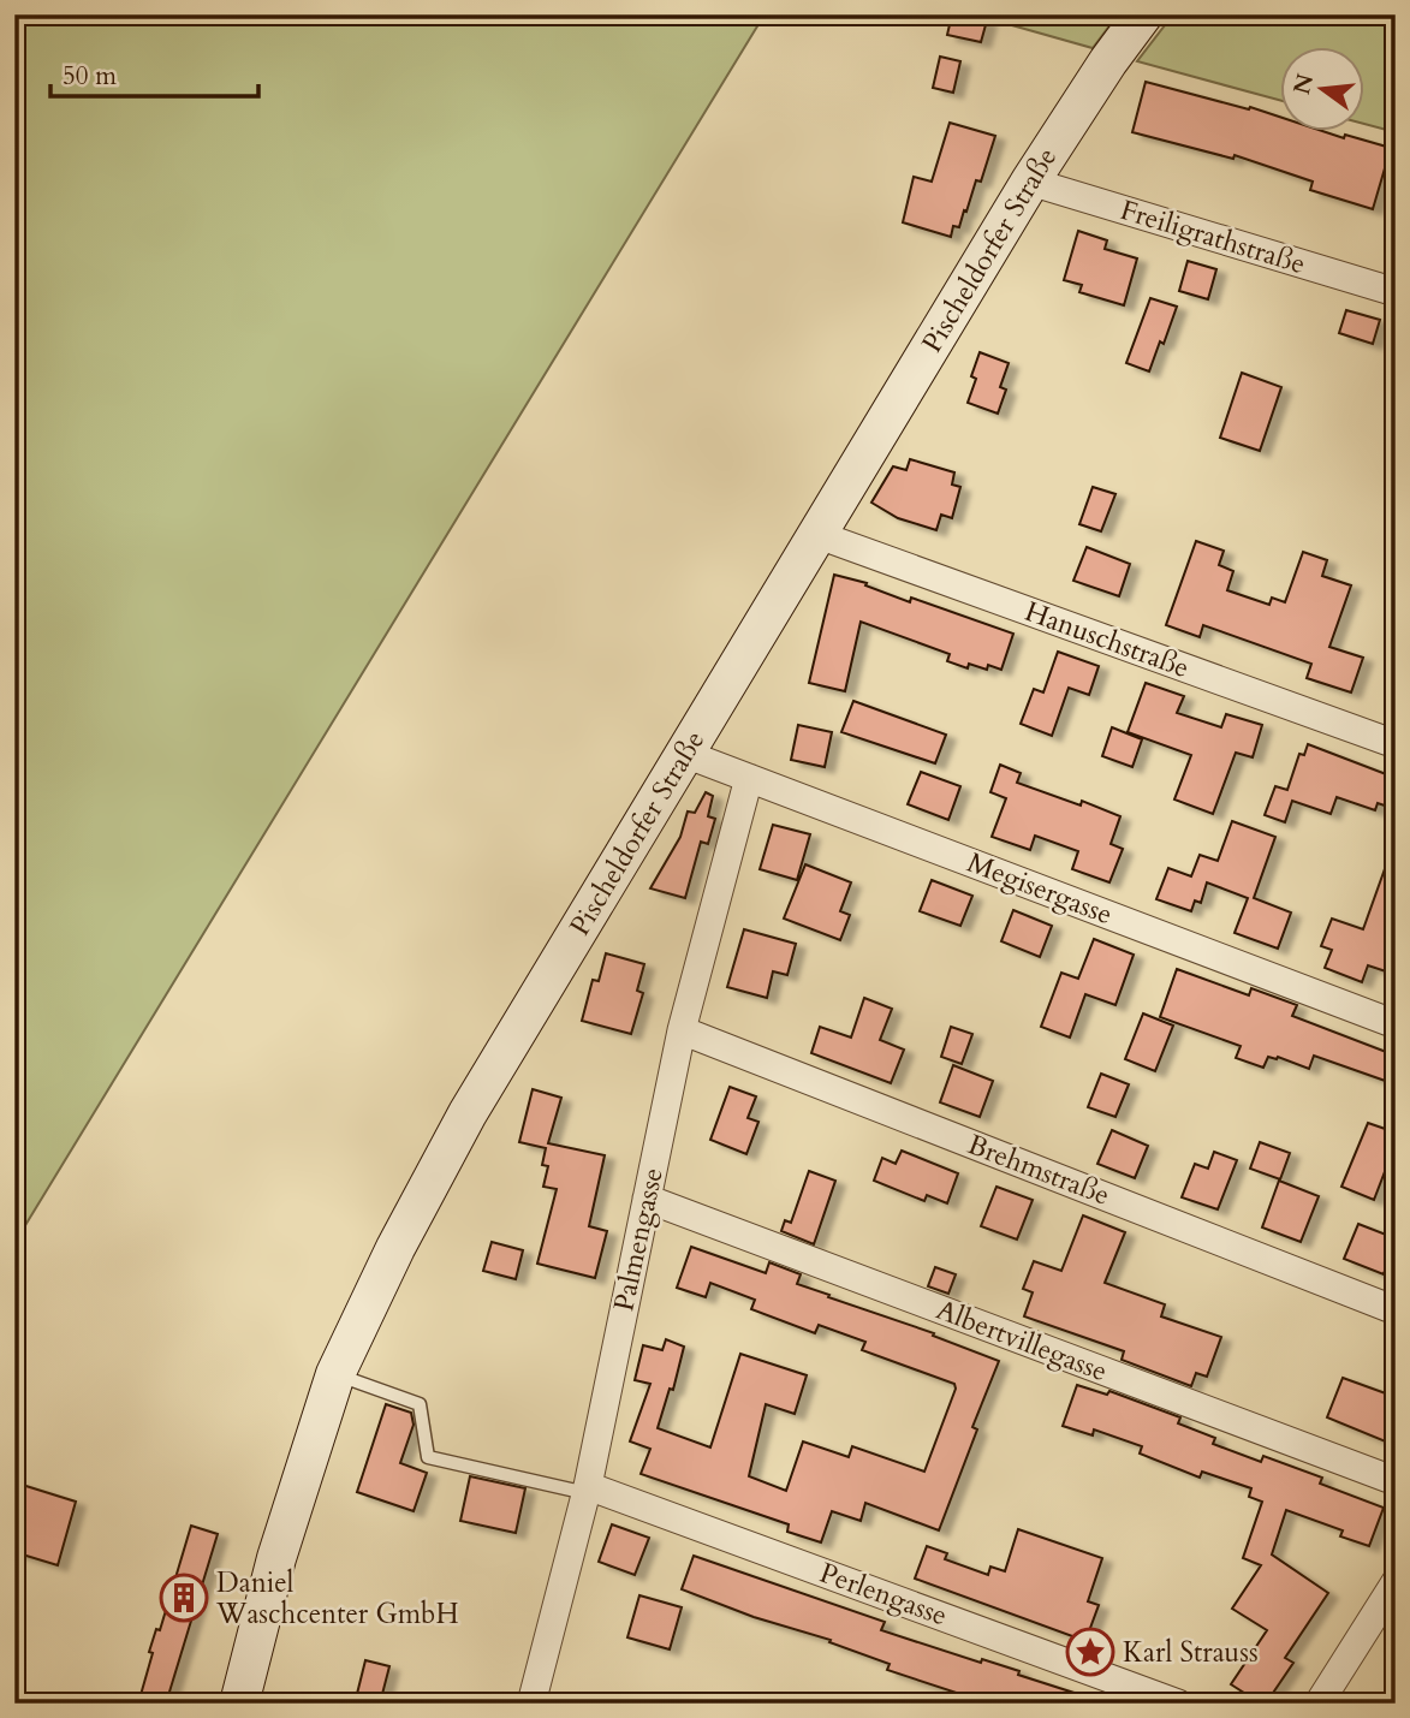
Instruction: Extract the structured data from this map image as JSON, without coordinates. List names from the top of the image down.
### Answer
{
  "streets": {
    "main road": ["Pischeldorfer Straße"],
    "street": [
      "Freiligrathstraße",
      "Hanuschstraße",
      "Megisergasse",
      "Brehmstraße",
      "Palmengasse",
      "Albertvillegasse",
      "Perlengasse"
    ]
  },
  "crossings": [
    ["Freiligrathstraße", "Pischeldorfer Straße"],
    ["Pischeldorfer Straße", "Hanuschstraße"],
    ["Pischeldorfer Straße", "Megisergasse"],
    ["Megisergasse", "Palmengasse"],
    ["Brehmstraße", "Palmengasse"],
    ["Palmengasse", "Albertvillegasse"],
    ["Palmengasse", "Perlengasse"]
  ],
  "places": {
    "building": ["Daniel Waschcenter GmbH"],
    "place": ["Karl Strauss"]
  },
  "scale_bar": "50 m",
  "north": "left"
}
